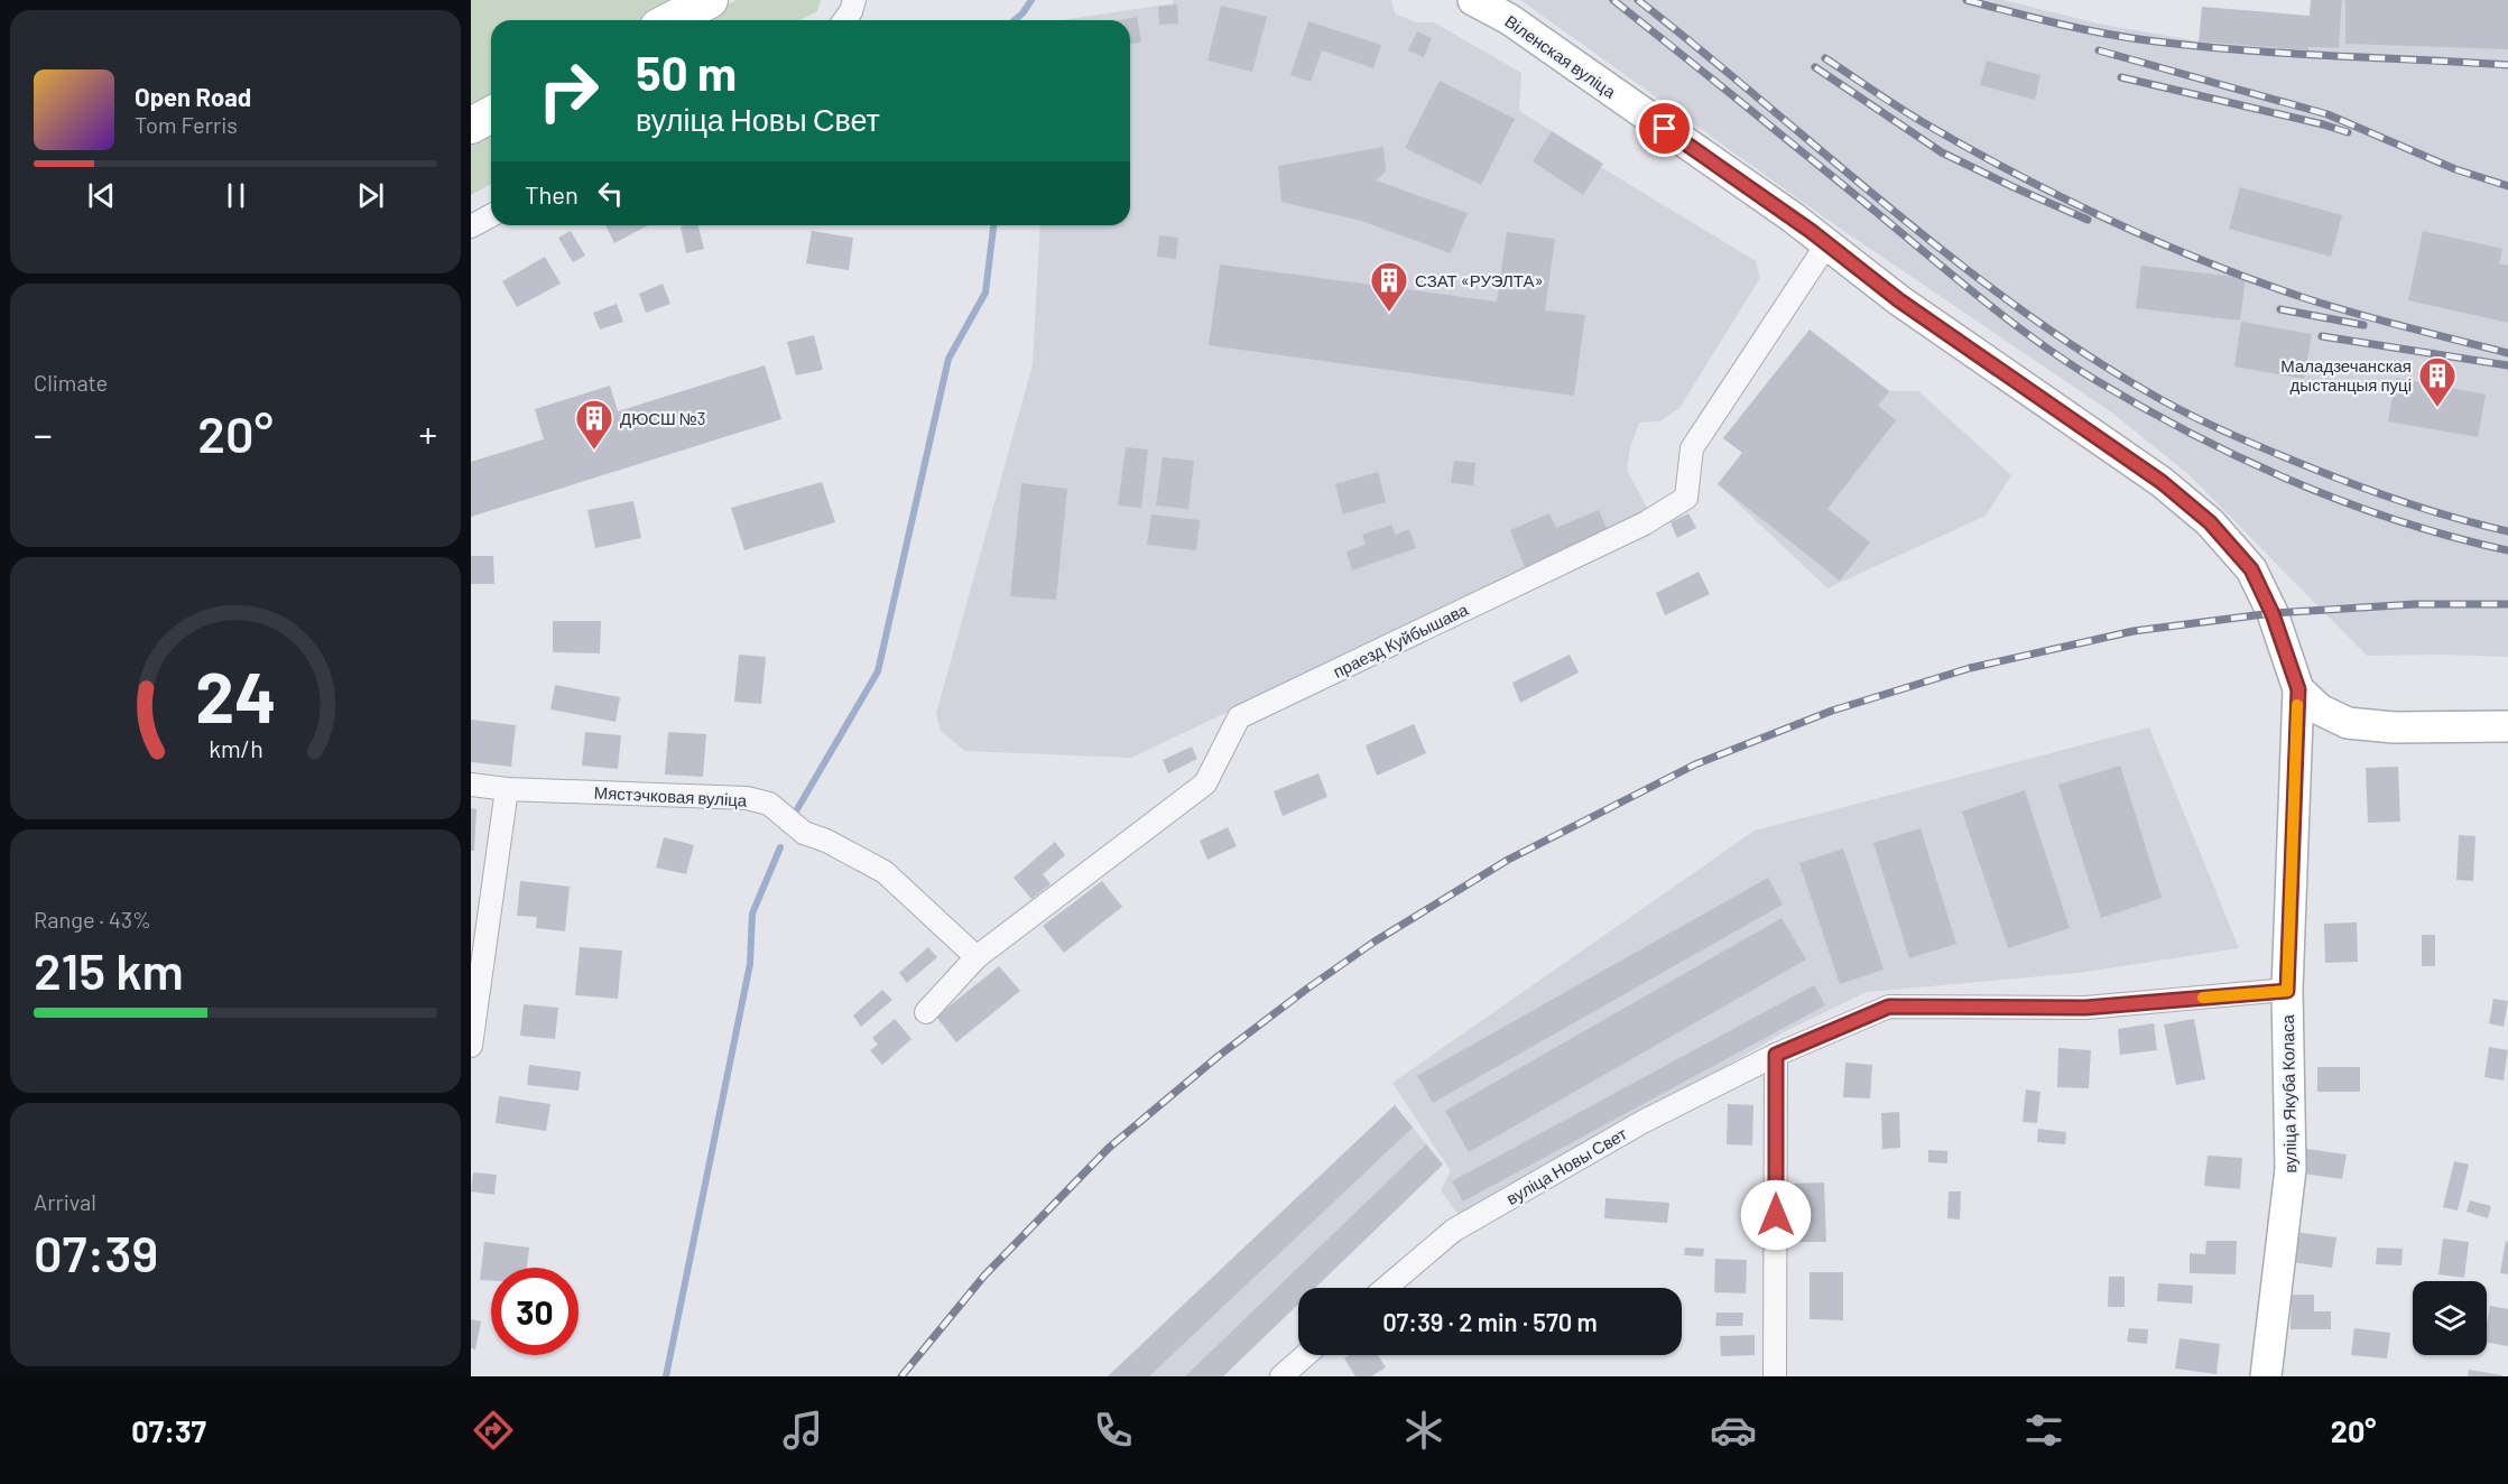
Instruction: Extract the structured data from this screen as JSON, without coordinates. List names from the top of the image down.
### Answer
{
  "streets": {
    "main road": ["Віленская вуліца", "вуліца Якуба Коласа"],
    "street": ["праезд Куйбышава", "Мястэчковая вуліца", "вуліца Новы Свет"]
  },
  "crossings": [
    ["Віленская вуліца", "праезд Куйбышава"],
    ["Віленская вуліца", "вуліца Якуба Коласа"],
    ["праезд Куйбышава", "Мястэчковая вуліца"],
    ["вуліца Якуба Коласа", "вуліца Новы Свет"]
  ],
  "places": {
    "building": ["СЗАТ «РУЭЛТА»", "Маладзечанская дыстанцыя пуці", "ДЮСШ №3"]
  },
  "page": {
    "turn": ["50 m", "вуліца Новы Свет"],
    "song": ["Open Road", "Tom Ferris"],
    "then": "Then",
    "tile": [
      "Climate",
      ["Range · 43%", "215 km"],
      ["Arrival", "07:39"]
    ],
    "heat": ["−", "20°", "+"],
    "limit": "30",
    "trip": "07:39 · 2 min · 570 m",
    "tabs": ["07:37", "20°"],
    "gauge": ["24", "km/h"]
  }
}
